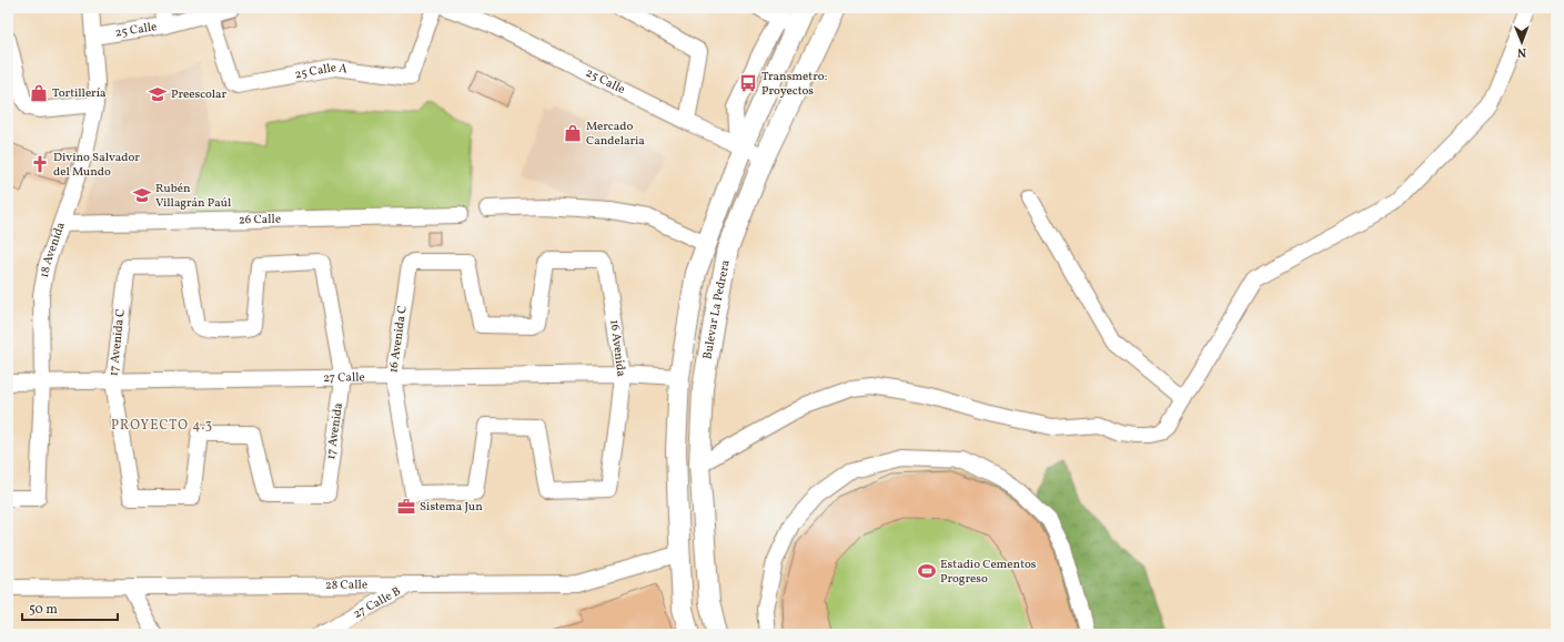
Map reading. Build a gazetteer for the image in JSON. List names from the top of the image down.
{
  "streets": {
    "main road": ["Bulevar La Pedrera"],
    "street": [
      "25 Calle",
      "25 Calle A",
      "26 Calle",
      "18 Avenida",
      "16 Avenida C",
      "17 Avenida C",
      "16 Avenida",
      "27 Calle",
      "17 Avenida",
      "28 Calle",
      "27 Calle B"
    ]
  },
  "crossings": [
    ["25 Calle", "25 Calle A"],
    ["25 Calle", "18 Avenida"],
    ["25 Calle", "Bulevar La Pedrera"],
    ["26 Calle", "18 Avenida"],
    ["18 Avenida", "27 Calle"],
    ["Bulevar La Pedrera", "27 Calle"],
    ["Bulevar La Pedrera", "28 Calle"],
    ["16 Avenida C", "16 Avenida"],
    ["16 Avenida C", "27 Calle"],
    ["17 Avenida C", "27 Calle"],
    ["17 Avenida C", "17 Avenida"],
    ["16 Avenida", "27 Calle"],
    ["27 Calle", "17 Avenida"],
    ["28 Calle", "27 Calle B"]
  ],
  "districts": ["PROYECTO 4.3"],
  "places": {
    "bus stop": ["Transmetro: Proyectos"],
    "shop": ["Tortillería", "Mercado Candelaria"],
    "school or university": ["Preescolar", "Rubén Villagrán Paúl"],
    "church": ["Divino Salvador del Mundo"],
    "office": ["Sistema Jun"],
    "sports": ["Estadio Cementos Progreso"]
  },
  "scale_bar": "50 m",
  "north": "bottom"
}
